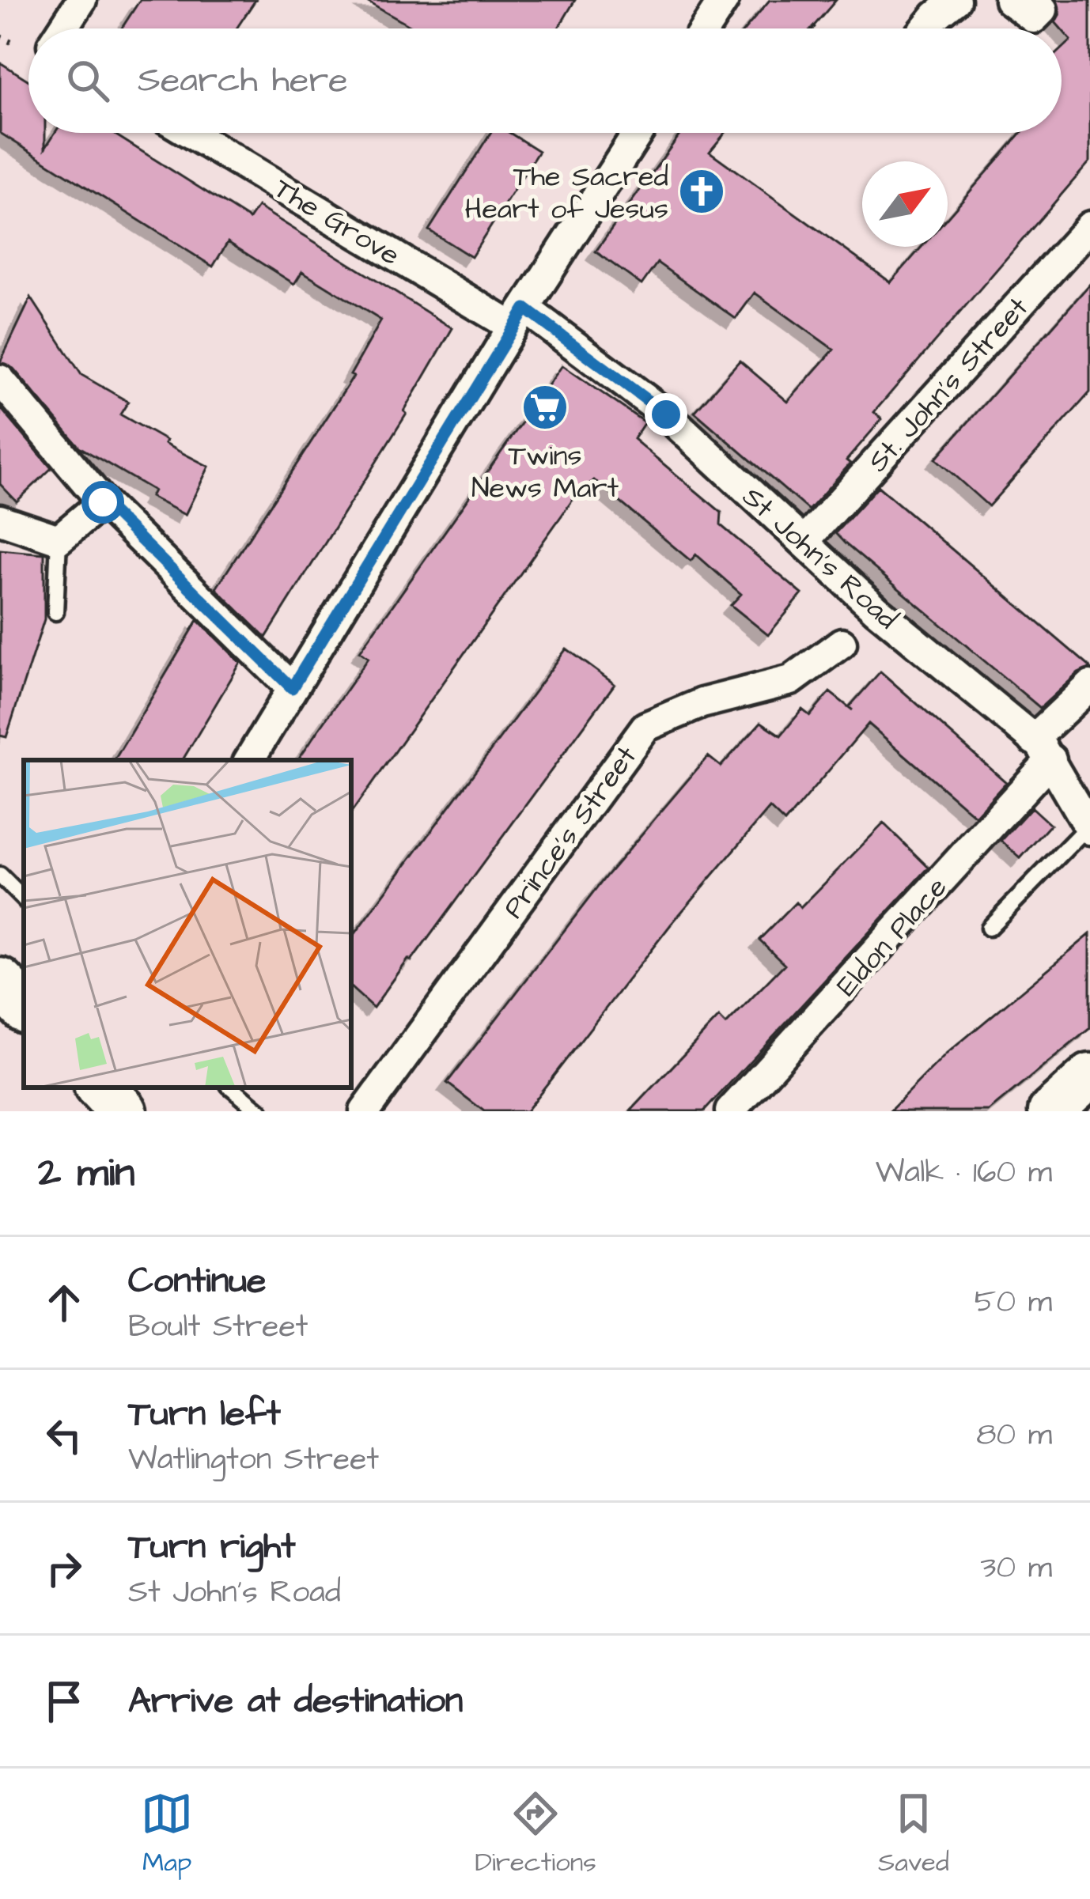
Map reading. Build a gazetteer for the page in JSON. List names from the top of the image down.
{
  "streets": {
    "street": [
      "The Grove",
      "St. John's Street",
      "St John's Road",
      "Prince's Street",
      "Eldon Place"
    ]
  },
  "crossings": [
    ["The Grove", "St John's Road"],
    ["St. John's Street", "St John's Road"],
    ["St John's Road", "Eldon Place"]
  ],
  "places": {
    "church": ["The Sacred Heart of Jesus"],
    "supermarket": ["Twins News Mart"]
  },
  "north": "top right",
  "page": {
    "search": "Search here",
    "heading": ["2 min", "Walk · 160 m"],
    "list": [
      ["Continue", "Boult Street", "50 m"],
      ["Turn left", "Watlington Street", "80 m"],
      ["Turn right", "St John's Road", "30 m"],
      "Arrive at destination"
    ],
    "nav": ["Map", "Directions", "Saved"]
  }
}
